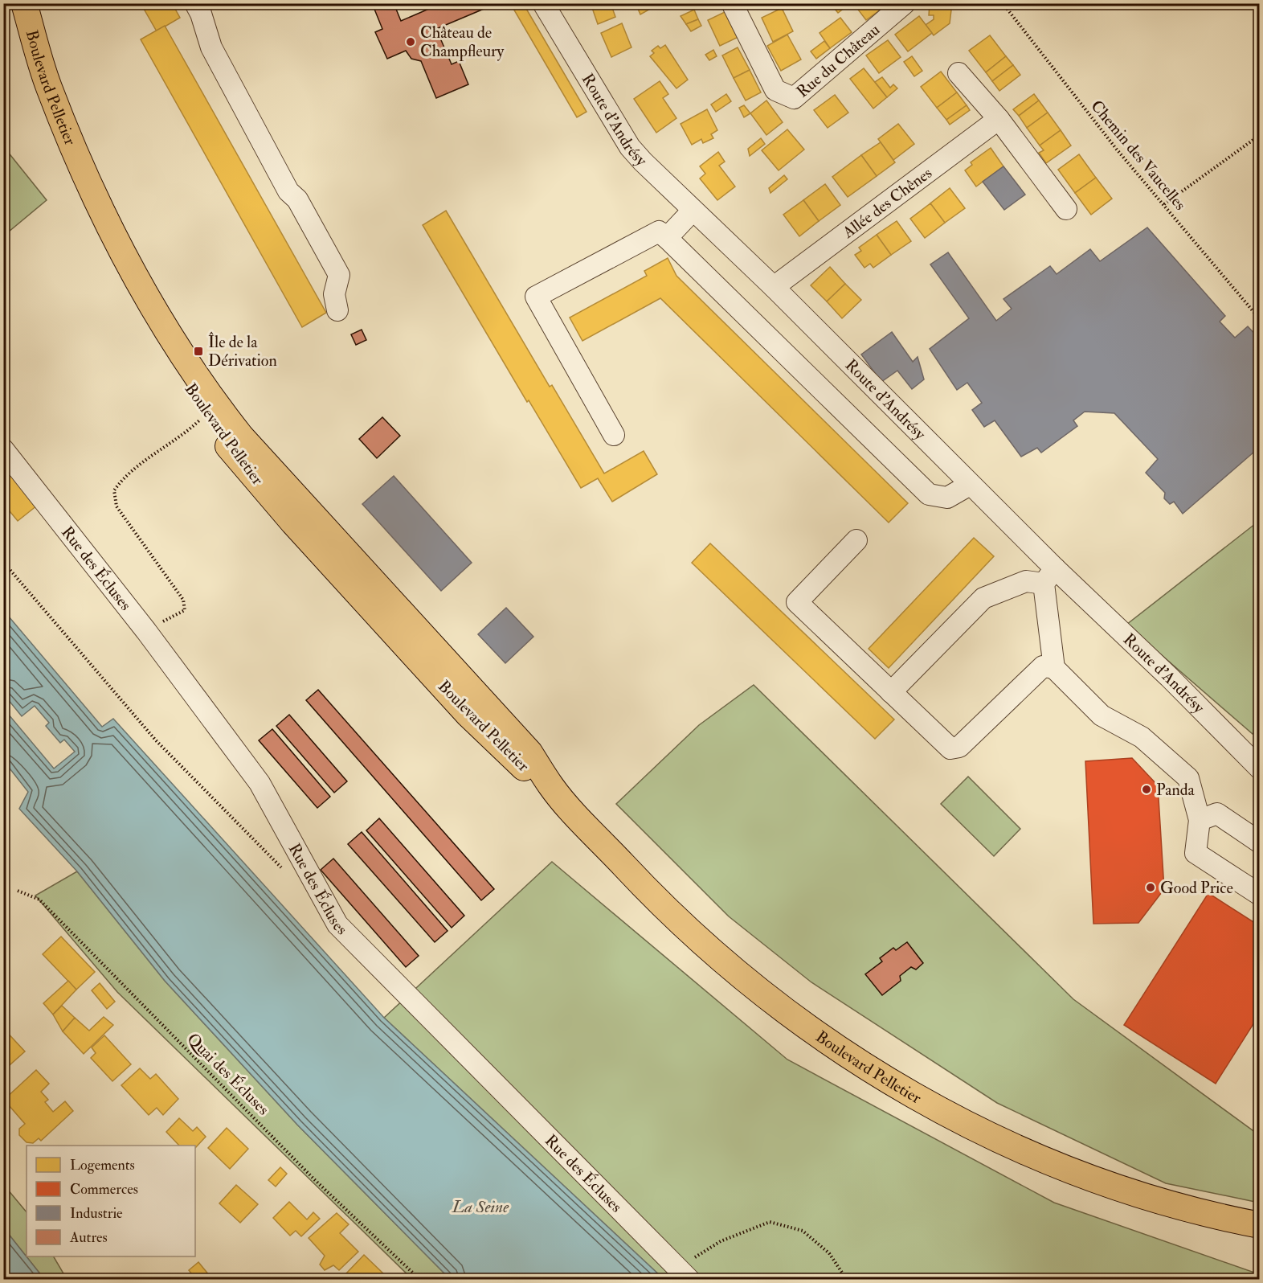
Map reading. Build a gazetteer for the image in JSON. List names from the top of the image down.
{
  "streets": {
    "main road": ["Boulevard Pelletier"],
    "street": [
      "Rue du Château",
      "Route d'Andrésy",
      "Allée des Chênes",
      "Rue des Écluses"
    ],
    "path": ["Chemin des Vaucelles", "Quai des Écluses"]
  },
  "crossings": [
    ["Route d'Andrésy", "Allée des Chênes"]
  ],
  "water": ["La Seine"],
  "places": {
    "other": ["Château de Champfleury", "Panda", "Good Price"],
    "transit": ["Île de la Dérivation"]
  },
  "legend": [
    "Logements",
    "Commerces",
    "Industrie",
    "Autres"
  ]
}
